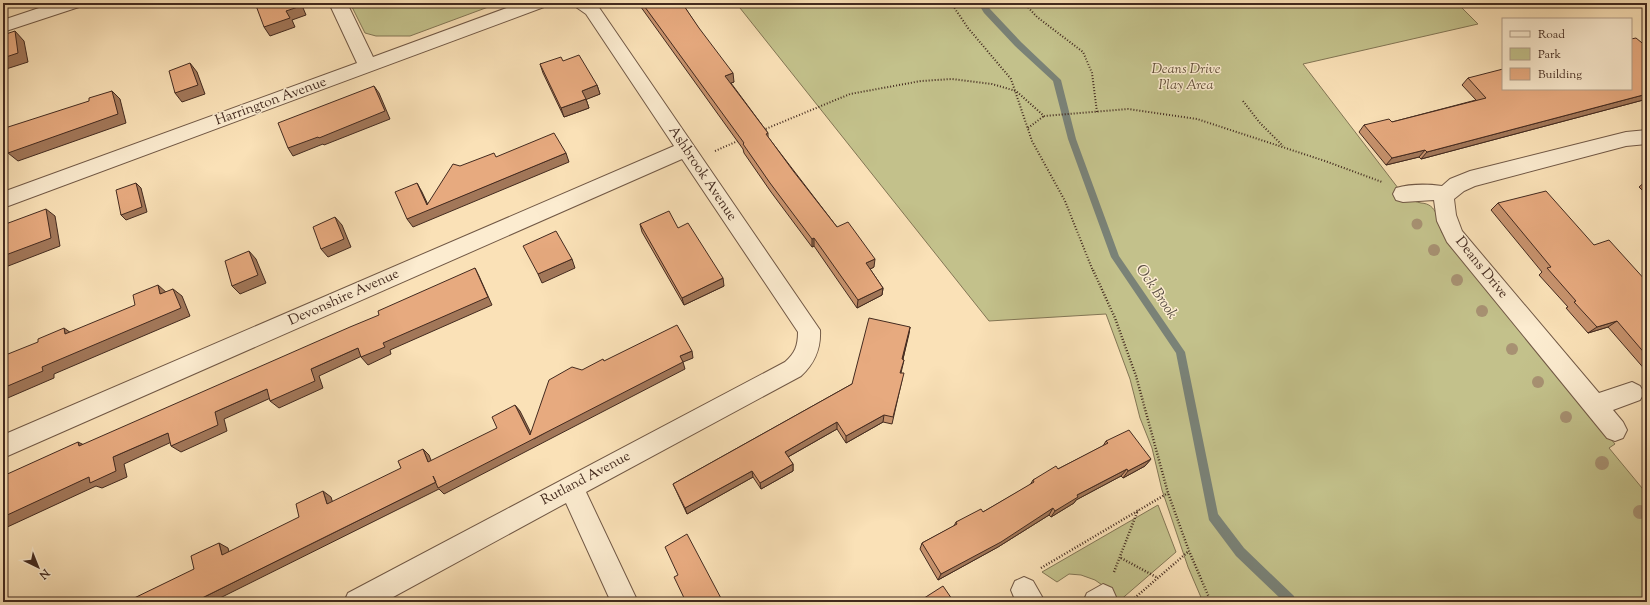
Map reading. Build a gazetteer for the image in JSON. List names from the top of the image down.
{
  "streets": {
    "street": [
      "Harrington Avenue",
      "Ashbrook Avenue",
      "Deans Drive",
      "Devonshire Avenue",
      "Rutland Avenue"
    ]
  },
  "crossings": [
    ["Ashbrook Avenue", "Devonshire Avenue"],
    ["Ashbrook Avenue", "Rutland Avenue"]
  ],
  "water": ["Ock Brook"],
  "parks": ["Deans Drive Play Area"],
  "legend": ["Road", "Park", "Building"],
  "north": "bottom right"
}
